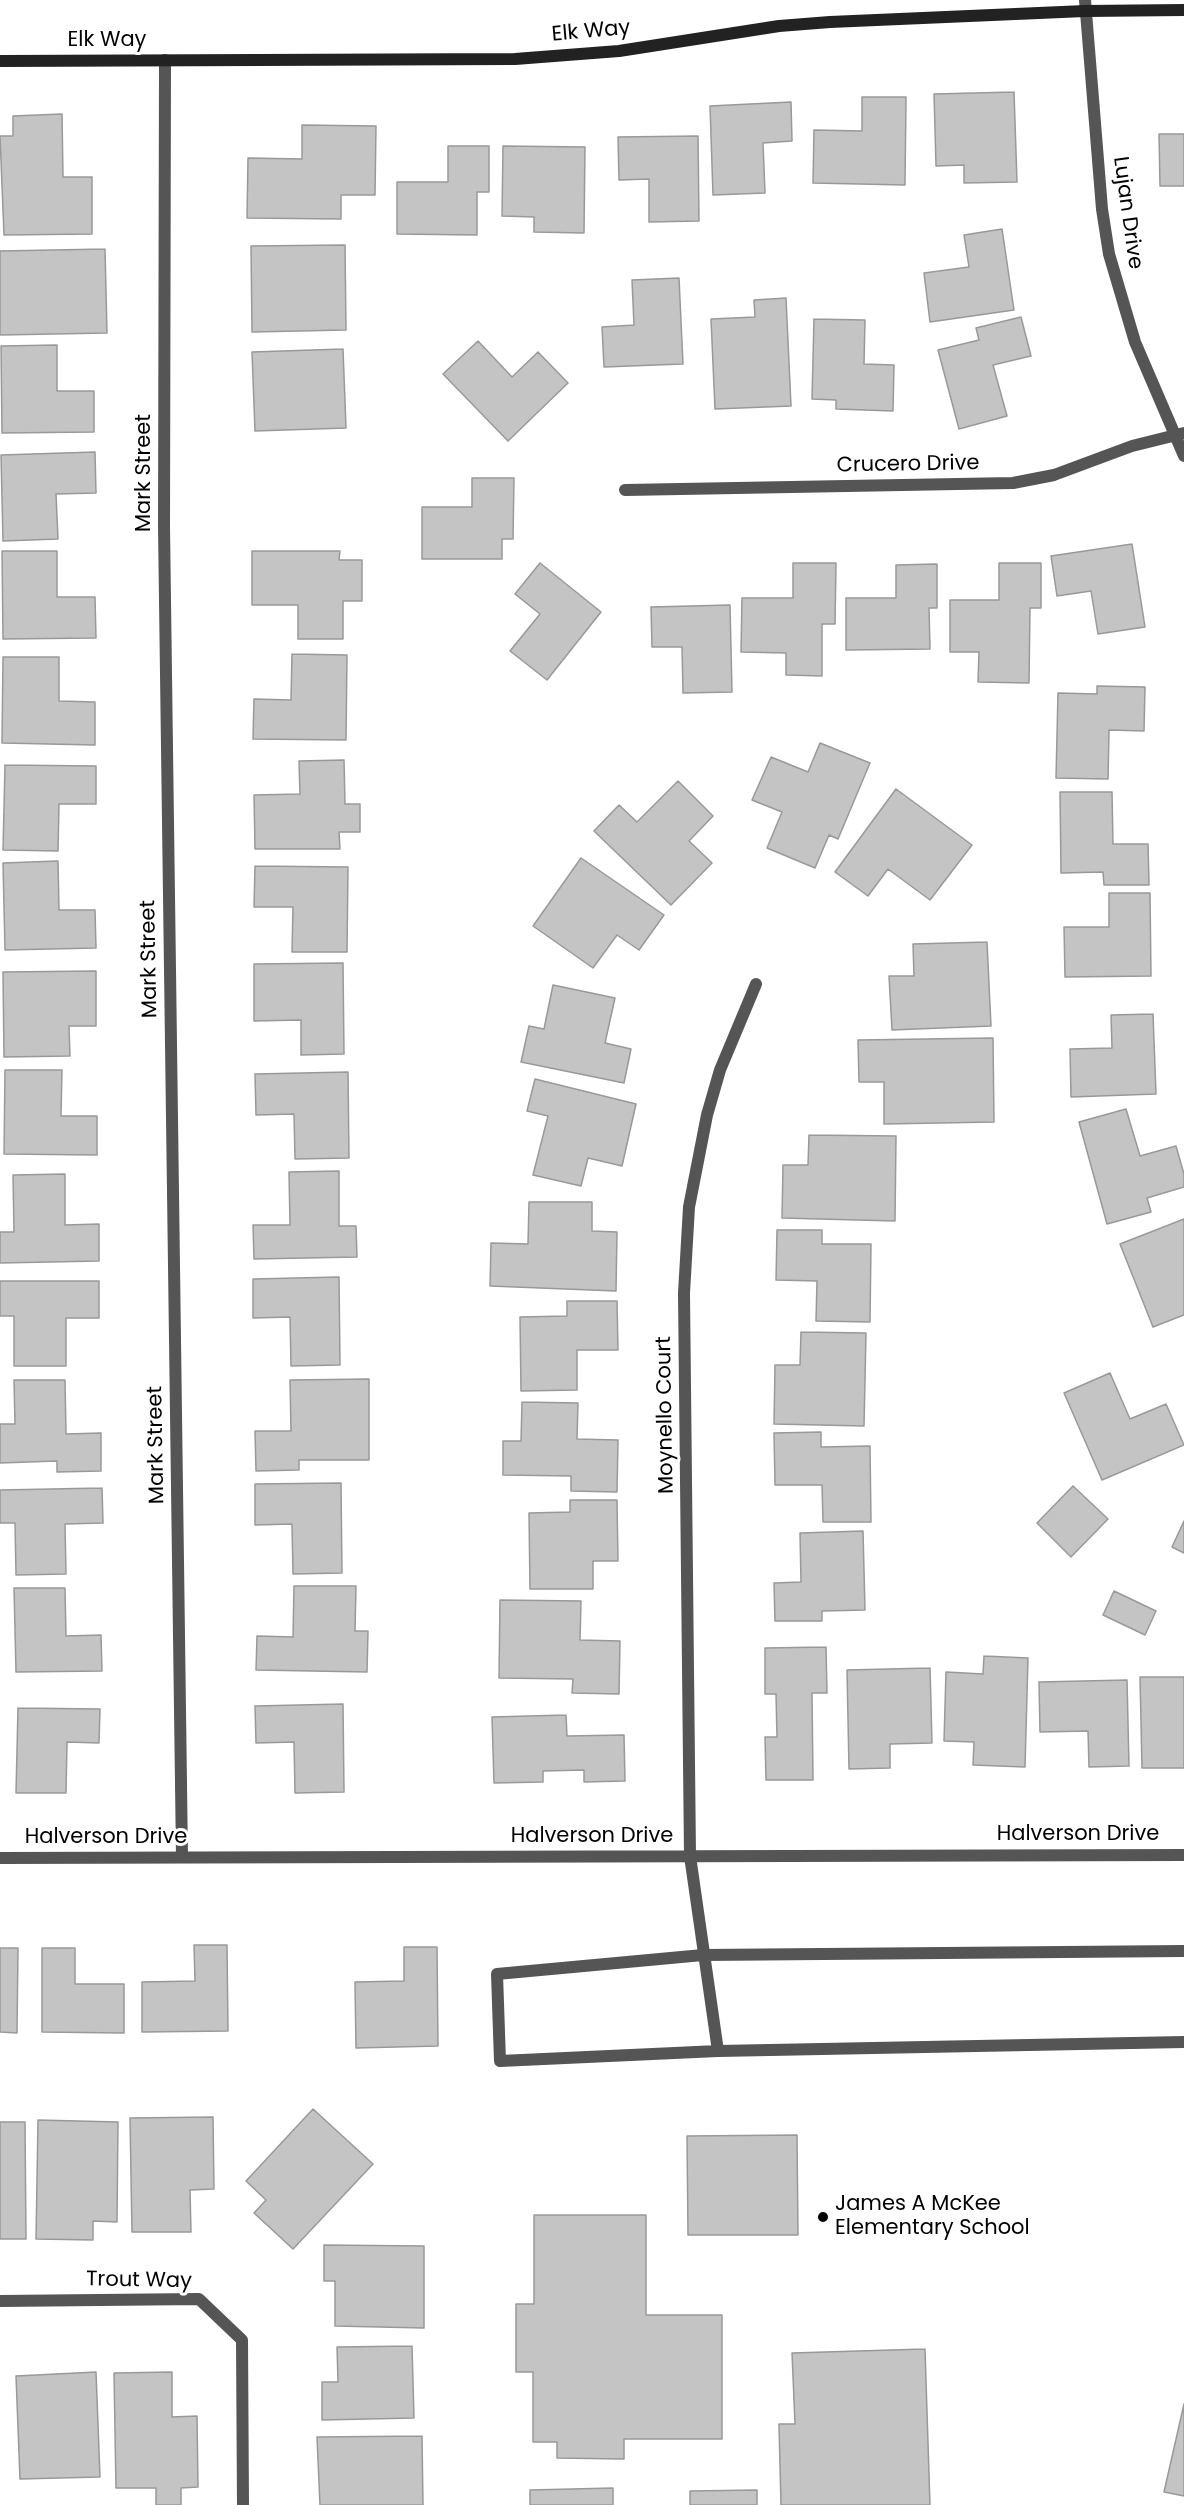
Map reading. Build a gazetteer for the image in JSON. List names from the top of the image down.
{
  "streets": {
    "street": [
      "Elk Way",
      "Lujan Drive",
      "Crucero Drive",
      "Mark Street",
      "Moynello Court",
      "Halverson Drive",
      "Trout Way"
    ]
  },
  "crossings": [
    ["Elk Way", "Lujan Drive"],
    ["Elk Way", "Mark Street"],
    ["Lujan Drive", "Crucero Drive"],
    ["Mark Street", "Halverson Drive"],
    ["Moynello Court", "Halverson Drive"]
  ],
  "places": ["James A McKee Elementary School"]
}
